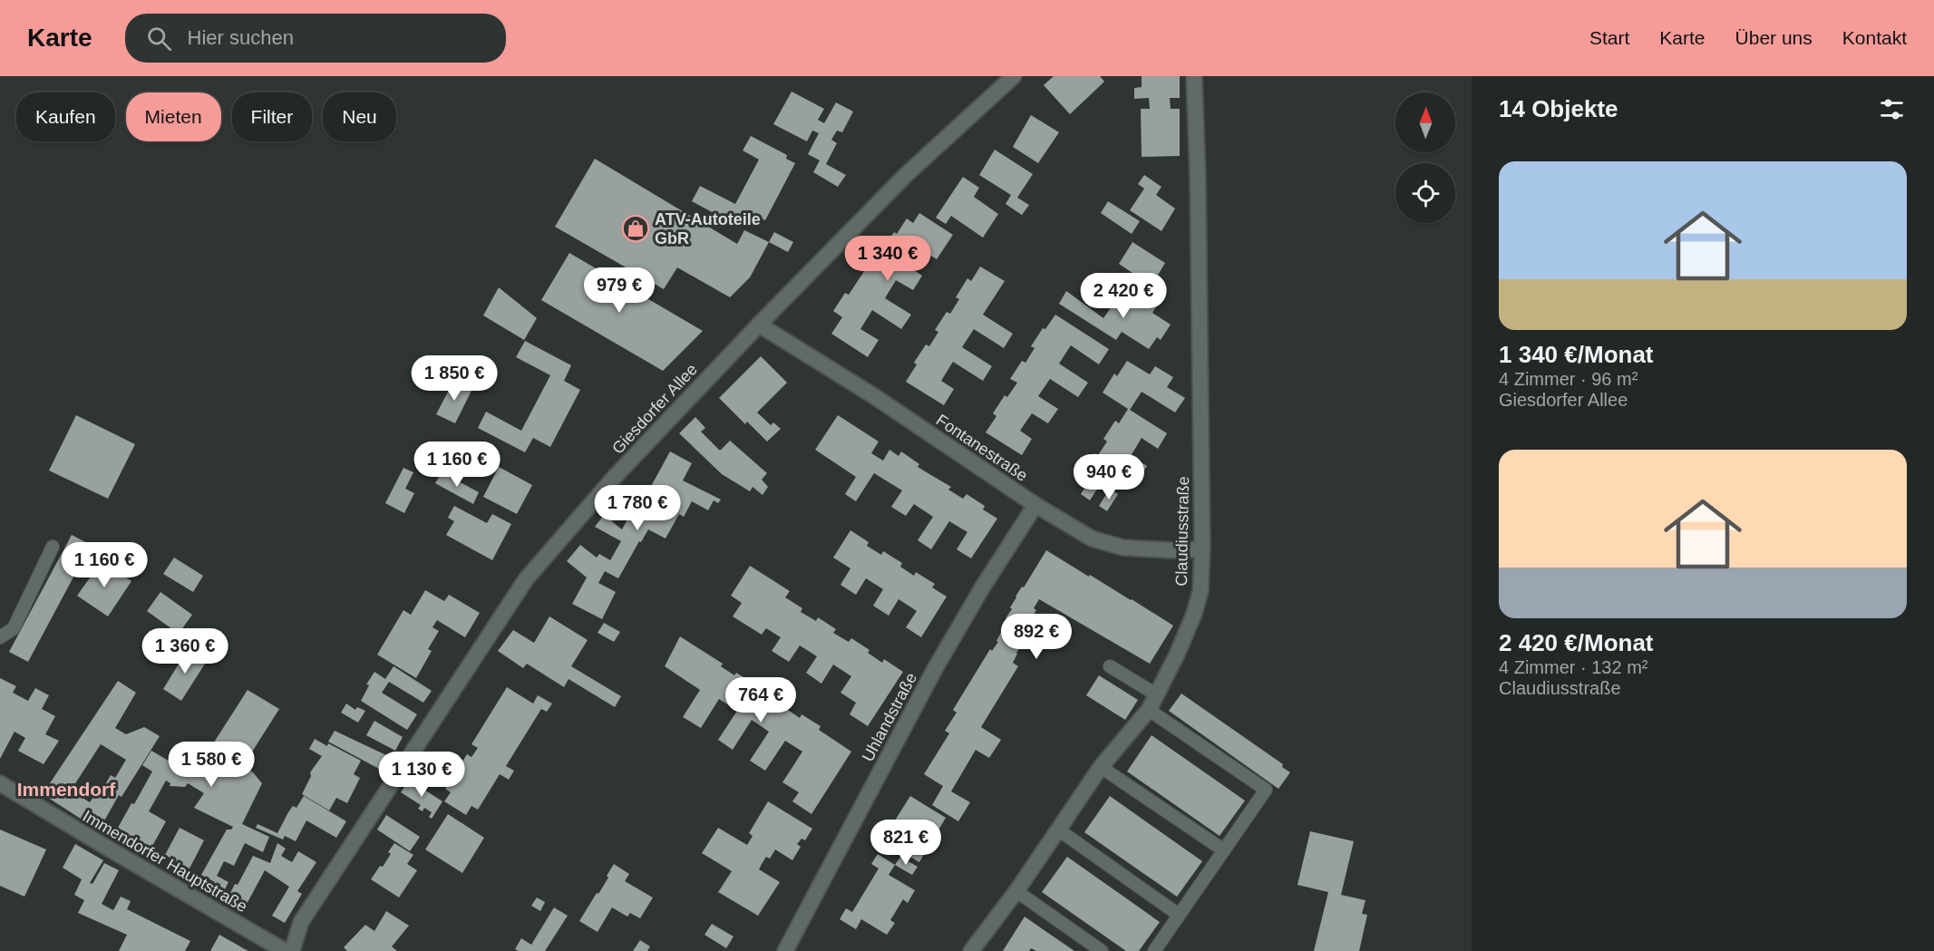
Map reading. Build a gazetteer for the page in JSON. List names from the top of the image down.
{
  "streets": {
    "street": [
      "Giesdorfer Allee",
      "Fontanestraße",
      "Claudiusstraße",
      "Uhlandstraße",
      "Immendorfer Hauptstraße"
    ]
  },
  "crossings": [
    ["Giesdorfer Allee", "Fontanestraße"],
    ["Fontanestraße", "Claudiusstraße"],
    ["Fontanestraße", "Uhlandstraße"]
  ],
  "districts": ["Immendorf"],
  "places": {
    "shop": ["ATV-Autoteile GbR"]
  },
  "north": "top",
  "page": {
    "header": "Karte",
    "search": "Hier suchen",
    "nav": [
      "Start",
      "Karte",
      "Über uns",
      "Kontakt"
    ],
    "heading": "14 Objekte",
    "chip": [
      "Kaufen",
      "Mieten",
      "Filter",
      "Neu"
    ],
    "list": [
      {
        "name": "1 340 €/Monat",
        "note": "4 Zimmer · 96 m² · Giesdorfer Allee"
      },
      {
        "name": "2 420 €/Monat",
        "note": "4 Zimmer · 132 m² · Claudiusstraße"
      }
    ],
    "price": [
      "1 340 €",
      "979 €",
      "2 420 €",
      "1 850 €",
      "1 160 €",
      "940 €",
      "1 780 €",
      "1 160 €",
      "892 €",
      "1 360 €",
      "764 €",
      "1 580 €",
      "1 130 €",
      "821 €"
    ]
  }
}
